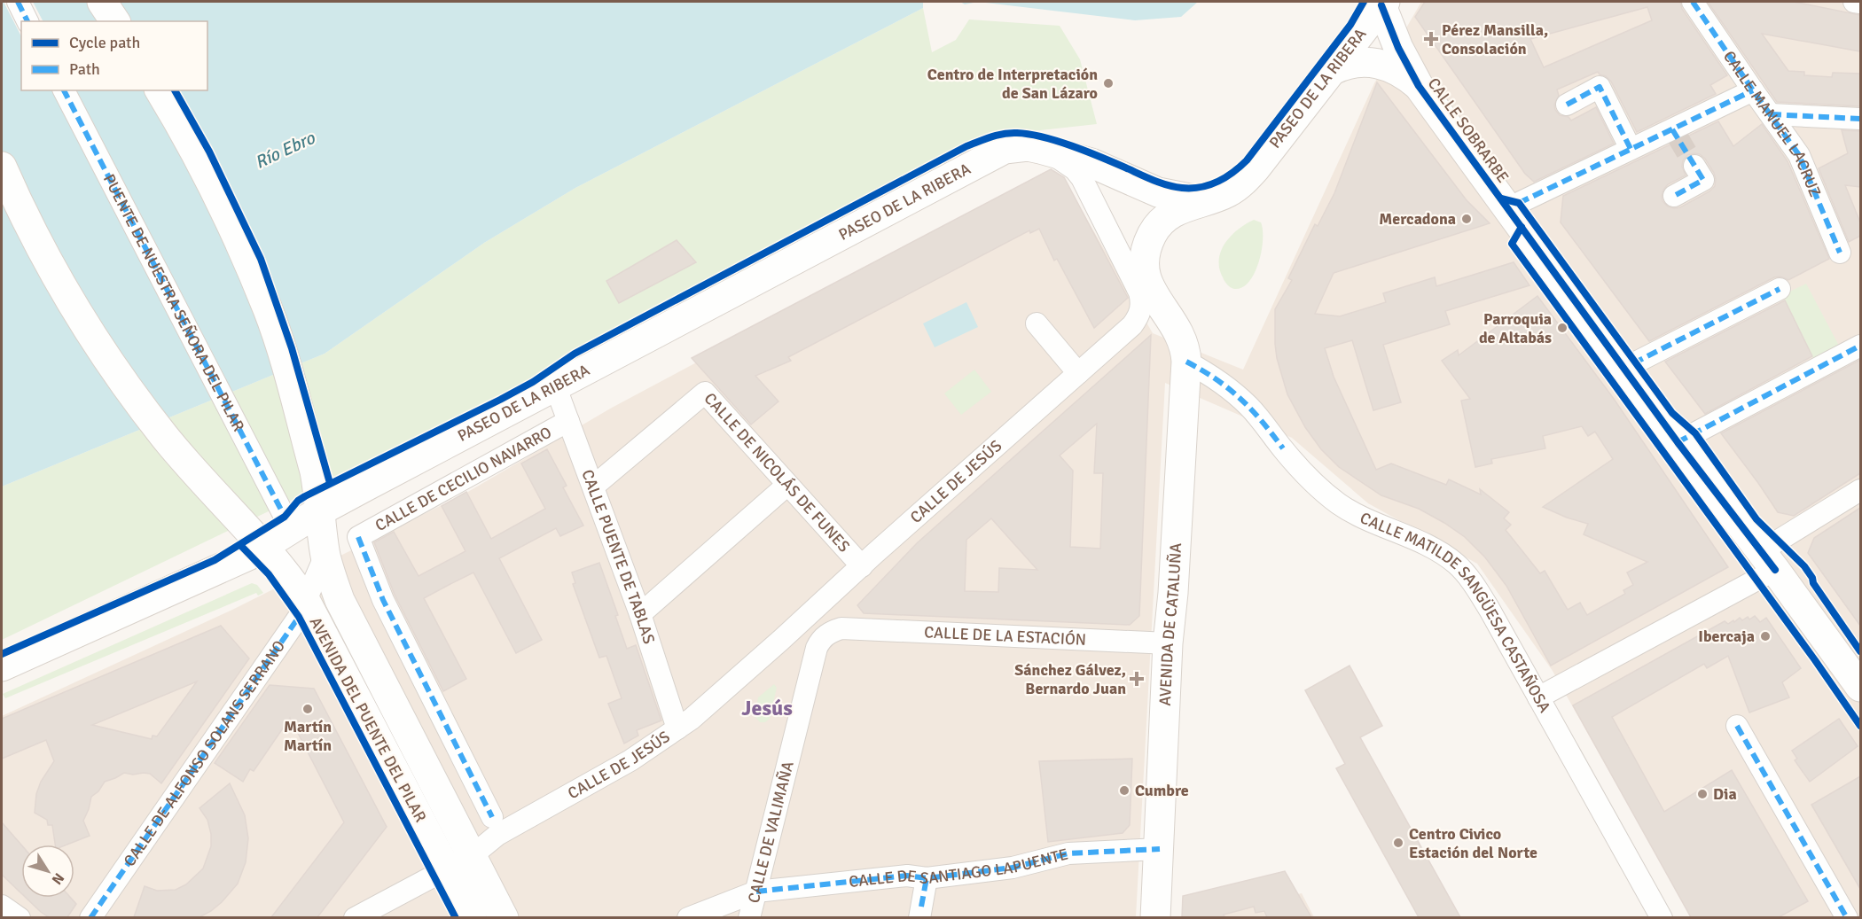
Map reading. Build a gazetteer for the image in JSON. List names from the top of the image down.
{
  "streets": {
    "main road": [
      "PASEO DE LA RIBERA",
      "CALLE SOBRARBE",
      "AVENIDA DE CATALUÑA",
      "AVENIDA DEL PUENTE DEL PILAR"
    ],
    "street": [
      "CALLE MANUEL LACRUZ",
      "PUENTE DE NUESTRA SEÑORA DEL PILAR",
      "CALLE DE NICOLÁS DE FUNES",
      "CALLE DE CECILIO NAVARRO",
      "CALLE DE JESÚS",
      "CALLE PUENTE DE TABLAS",
      "CALLE MATILDE SANGÜESA CASTAÑOSA",
      "CALLE DE LA ESTACIÓN",
      "CALLE DE ALFONSO SOLANS SERRANO",
      "CALLE DE VALIMAÑA",
      "CALLE DE SANTIAGO LAPUENTE"
    ]
  },
  "crossings": [
    ["PASEO DE LA RIBERA", "CALLE SOBRARBE"],
    ["PASEO DE LA RIBERA", "CALLE DE JESÚS"],
    ["PASEO DE LA RIBERA", "CALLE PUENTE DE TABLAS"],
    ["PASEO DE LA RIBERA", "AVENIDA DE CATALUÑA"],
    ["PASEO DE LA RIBERA", "AVENIDA DEL PUENTE DEL PILAR"],
    ["CALLE DE NICOLÁS DE FUNES", "CALLE DE JESÚS"],
    ["CALLE DE NICOLÁS DE FUNES", "CALLE PUENTE DE TABLAS"],
    ["CALLE DE CECILIO NAVARRO", "CALLE PUENTE DE TABLAS"],
    ["CALLE DE JESÚS", "CALLE PUENTE DE TABLAS"],
    ["CALLE DE JESÚS", "AVENIDA DEL PUENTE DEL PILAR"],
    ["CALLE MATILDE SANGÜESA CASTAÑOSA", "AVENIDA DE CATALUÑA"],
    ["AVENIDA DE CATALUÑA", "CALLE DE LA ESTACIÓN"],
    ["AVENIDA DE CATALUÑA", "CALLE DE SANTIAGO LAPUENTE"],
    ["AVENIDA DEL PUENTE DEL PILAR", "CALLE DE ALFONSO SOLANS SERRANO"],
    ["CALLE DE VALIMAÑA", "CALLE DE SANTIAGO LAPUENTE"]
  ],
  "districts": ["Jesús"],
  "water": ["Río Ebro"],
  "places": {
    "health": ["Pérez Mansilla, Consolación", "Sánchez Gálvez, Bernardo Juan"],
    "other": [
      "Centro de Interpretación de San Lázaro",
      "Mercadona",
      "Parroquia de Altabás",
      "Ibercaja",
      "Martín Martín",
      "Cumbre",
      "Dia",
      "Centro Civico Estación del Norte"
    ]
  },
  "legend": ["Cycle path", "Path"],
  "north": "bottom right"
}
